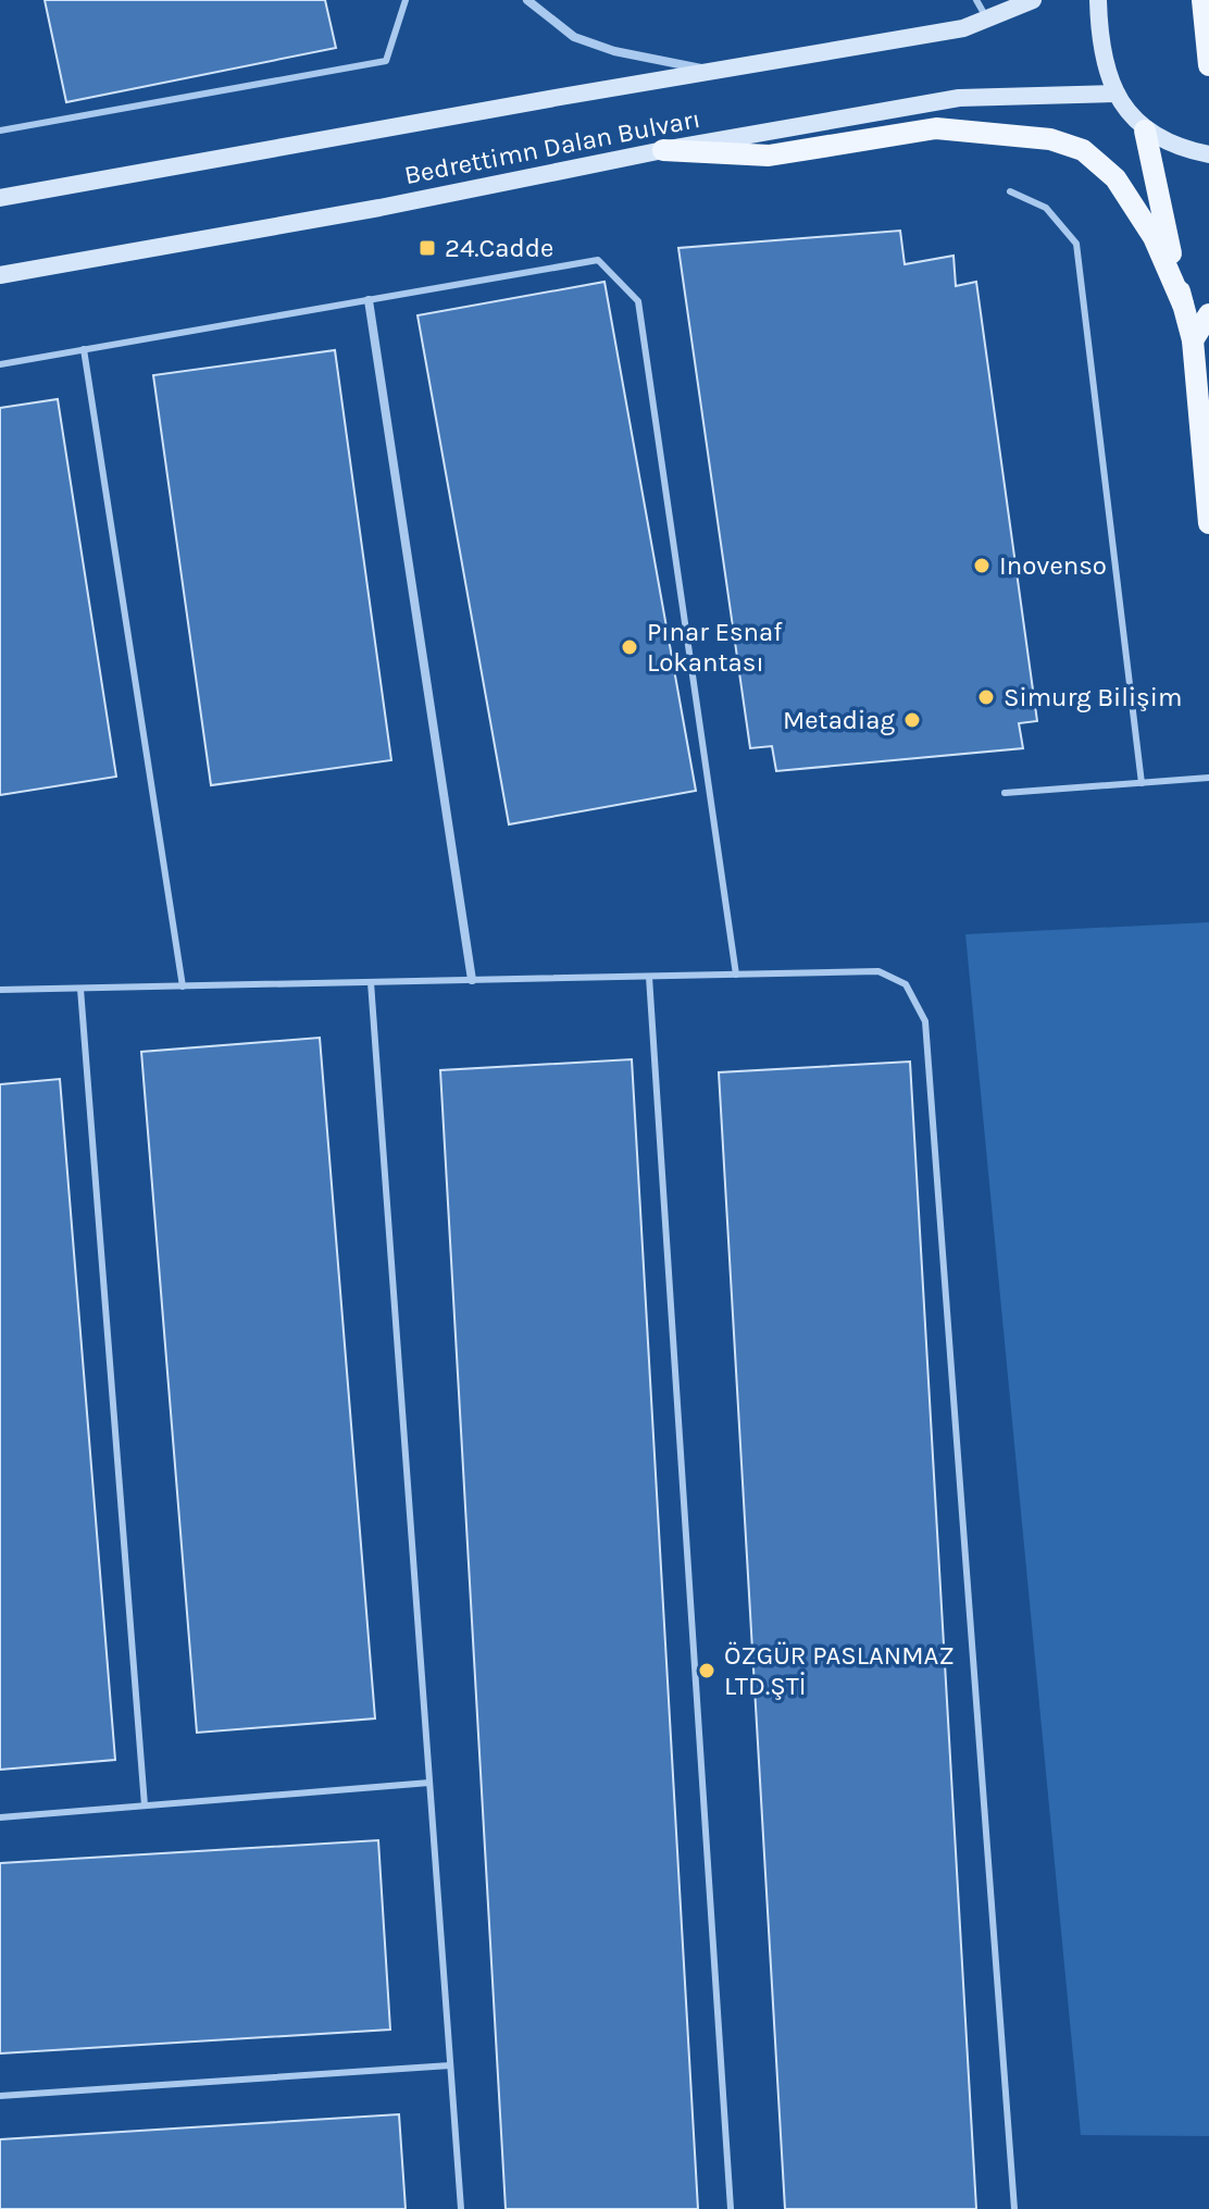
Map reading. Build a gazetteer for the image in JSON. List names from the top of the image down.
{
  "streets": {
    "main road": ["Bedrettimn Dalan Bulvarı"]
  },
  "places": {
    "transit": ["24.Cadde"],
    "other": [
      "Inovenso",
      "Pınar Esnaf Lokantası",
      "Simurg Bilişim",
      "Metadiag",
      "ÖZGÜR PASLANMAZ LTD.ŞTİ"
    ]
  }
}
